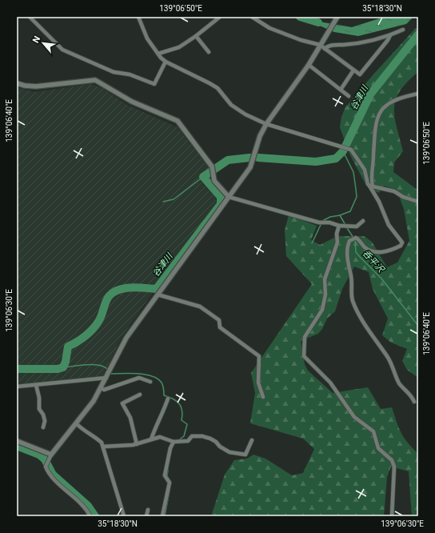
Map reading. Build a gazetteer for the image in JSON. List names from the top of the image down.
{
  "water": ["谷津川", "呑平沢"],
  "north": "top left",
  "coordinates": [
    "139°06'50\"E",
    "35°18'30\"N",
    "139°06'40\"E",
    "139°06'30\"E"
  ]
}
